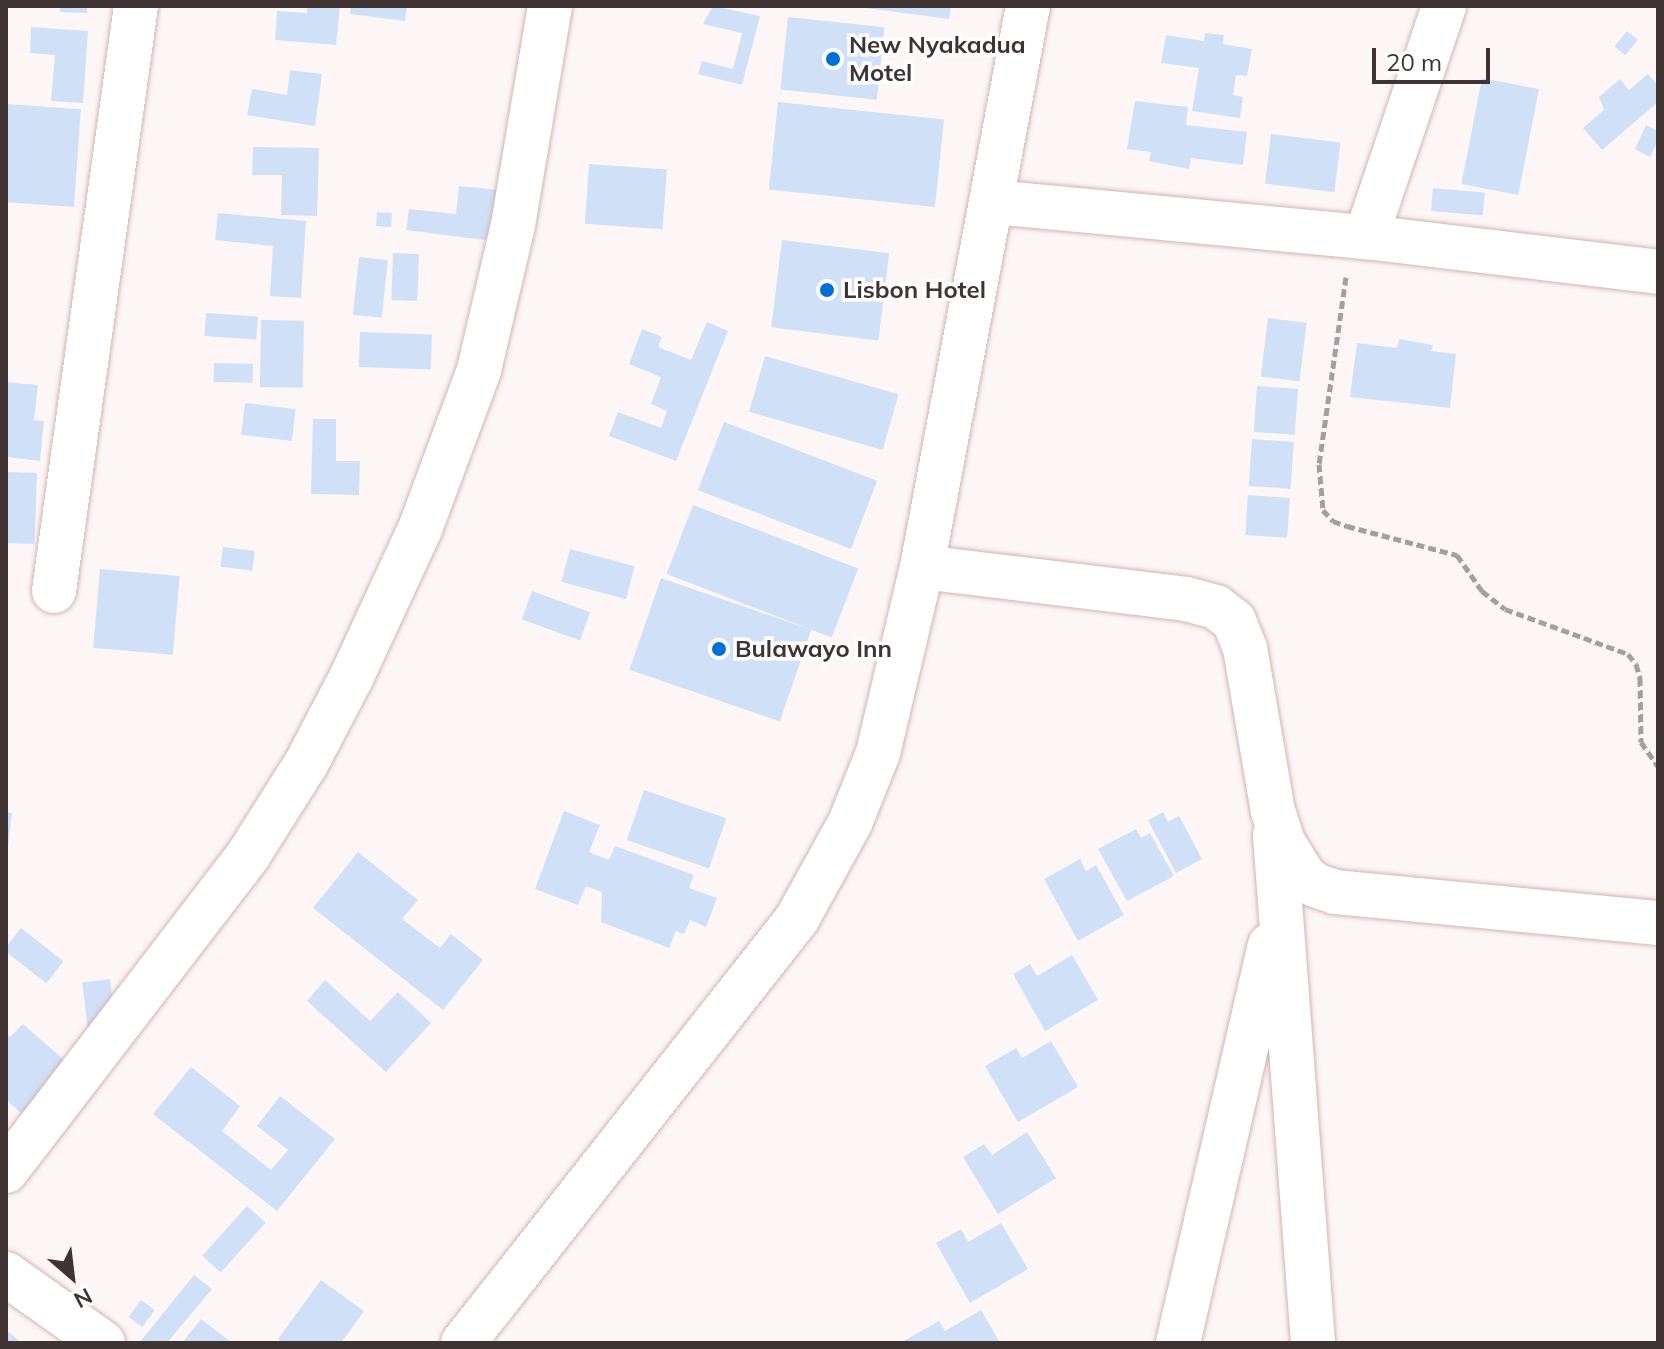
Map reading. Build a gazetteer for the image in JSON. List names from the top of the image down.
{
  "places": ["New Nyakadua Motel", "Lisbon Hotel", "Bulawayo Inn"],
  "scale_bar": "20 m",
  "north": "bottom right"
}
